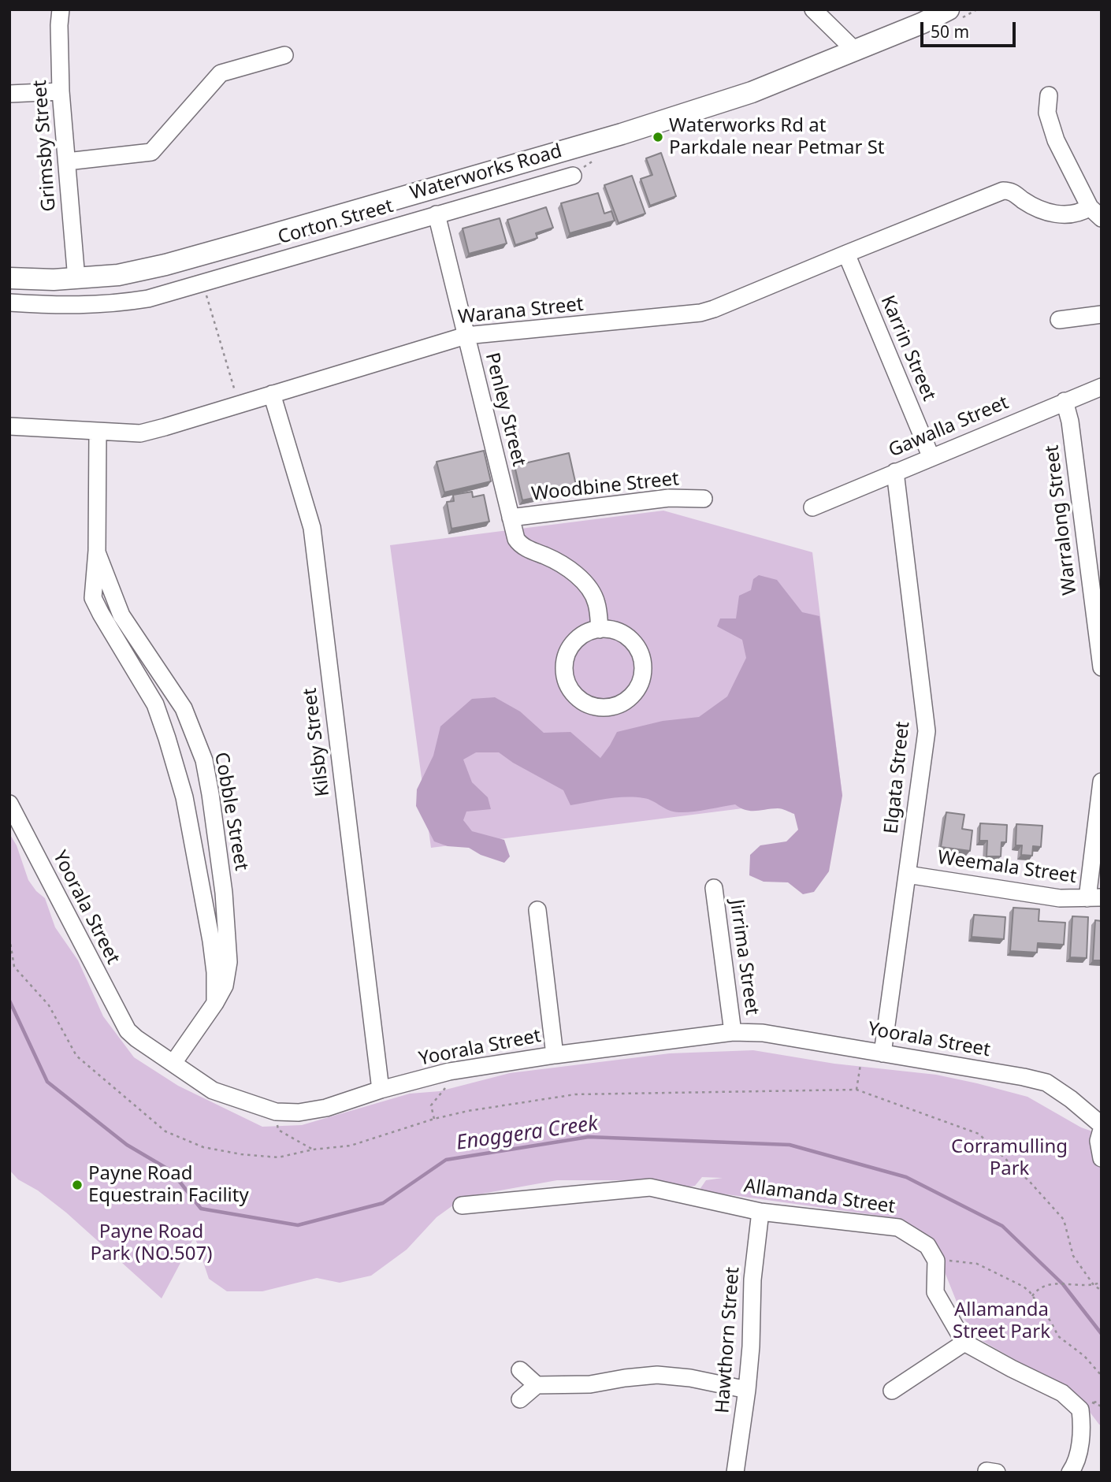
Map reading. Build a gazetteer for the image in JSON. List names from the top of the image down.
{
  "streets": {
    "main road": ["Waterworks Road"],
    "street": [
      "Grimsby Street",
      "Corton Street",
      "Warana Street",
      "Karrin Street",
      "Penley Street",
      "Gawalla Street",
      "Woodbine Street",
      "Warralong Street",
      "Kilsby Street",
      "Elgata Street",
      "Cobble Street",
      "Weemala Street",
      "Yoorala Street",
      "Jirrima Street",
      "Allamanda Street",
      "Hawthorn Street"
    ]
  },
  "crossings": [
    ["Grimsby Street", "Waterworks Road"],
    ["Waterworks Road", "Corton Street"],
    ["Corton Street", "Penley Street"],
    ["Warana Street", "Karrin Street"],
    ["Warana Street", "Penley Street"],
    ["Warana Street", "Kilsby Street"],
    ["Warana Street", "Cobble Street"],
    ["Karrin Street", "Gawalla Street"],
    ["Penley Street", "Woodbine Street"],
    ["Gawalla Street", "Warralong Street"],
    ["Gawalla Street", "Elgata Street"],
    ["Kilsby Street", "Yoorala Street"],
    ["Elgata Street", "Weemala Street"],
    ["Elgata Street", "Yoorala Street"],
    ["Cobble Street", "Yoorala Street"],
    ["Yoorala Street", "Jirrima Street"],
    ["Allamanda Street", "Hawthorn Street"]
  ],
  "water": ["Enoggera Creek"],
  "parks": ["Corramulling Park", "Payne Road Park (NO.507)", "Allamanda Street Park"],
  "places": ["Waterworks Rd at Parkdale near Petmar St", "Payne Road Equestrain Facility"],
  "scale_bar": "50 m"
}
